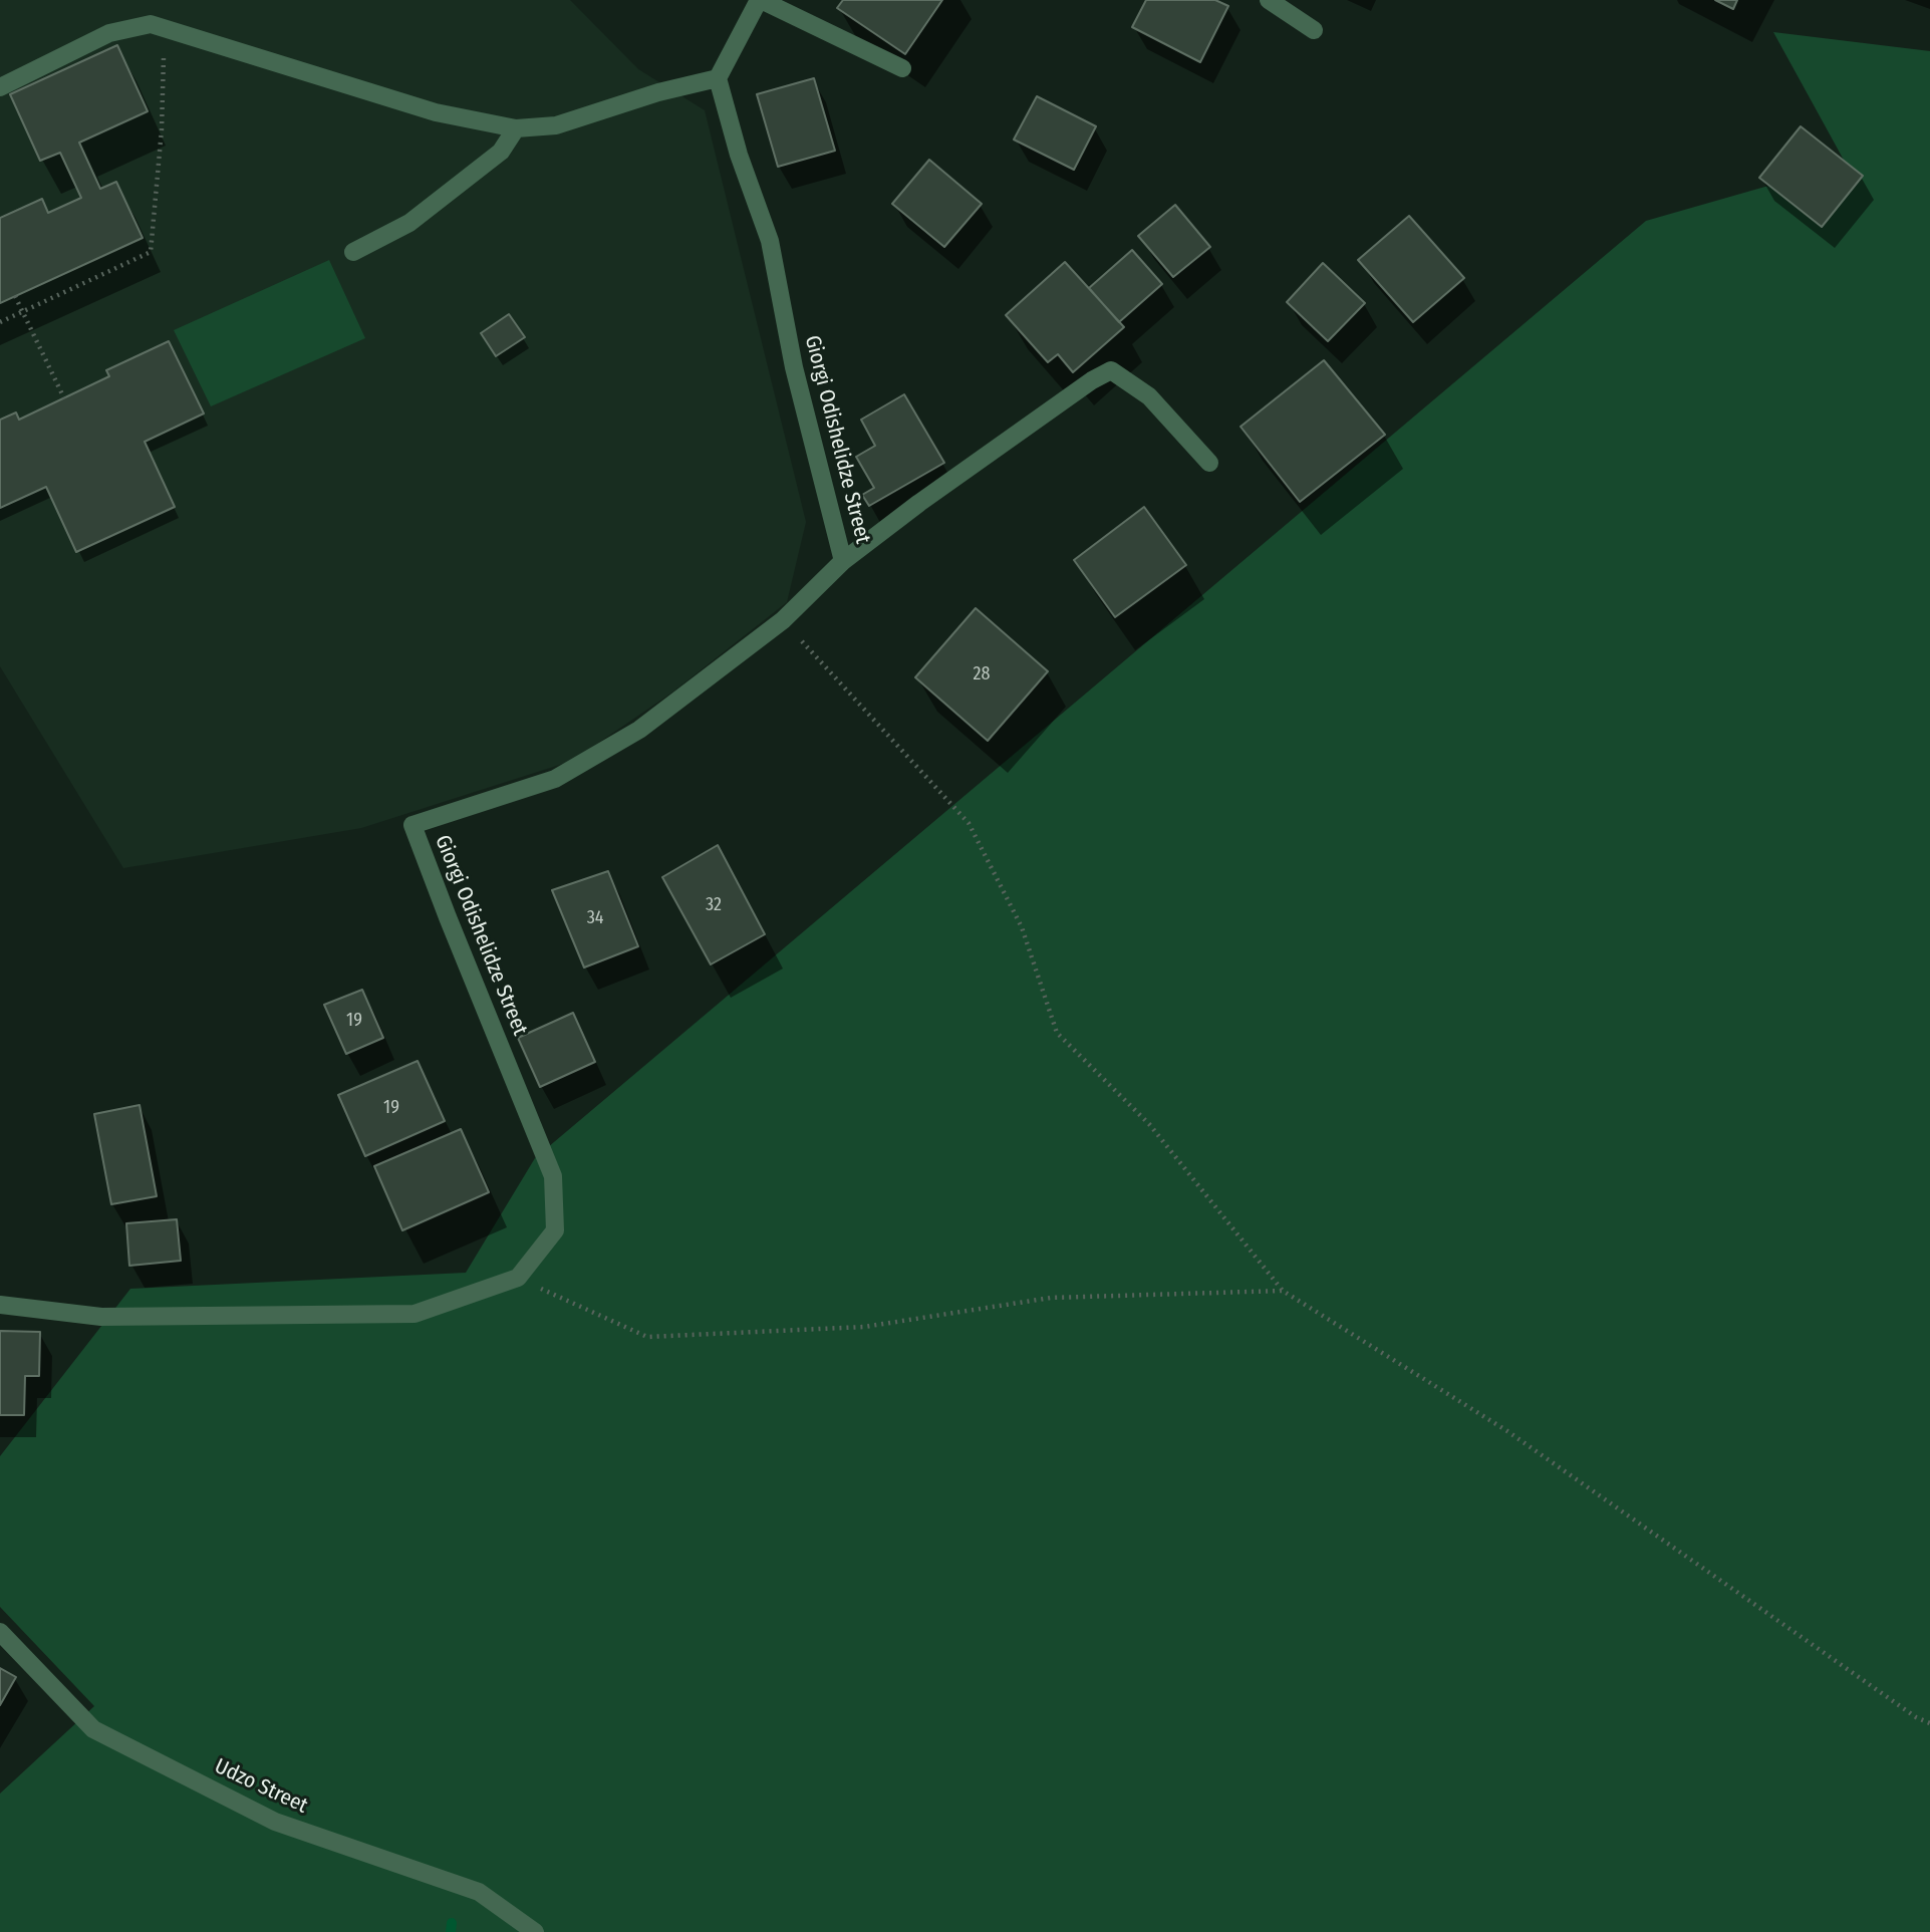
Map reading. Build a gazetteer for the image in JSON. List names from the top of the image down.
{
  "streets": {
    "street": ["Giorgi Odishelidze Street", "Udzo Street"]
  },
  "house_numbers": [
    "28",
    "32",
    "34",
    "19",
    "19"
  ]
}
